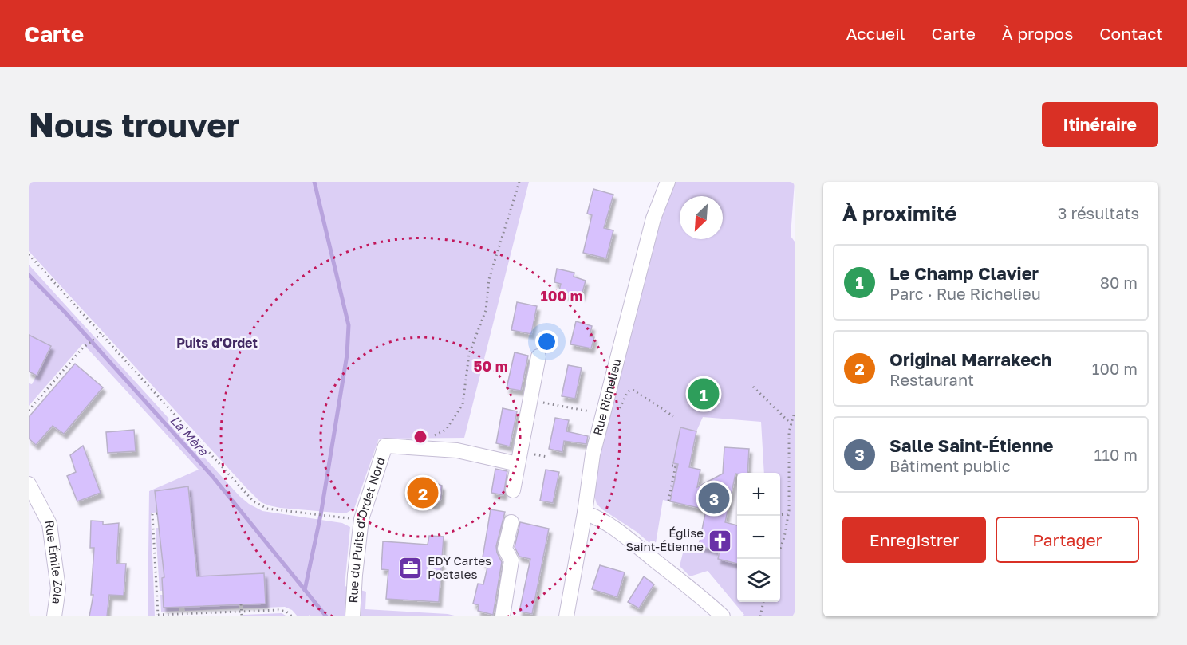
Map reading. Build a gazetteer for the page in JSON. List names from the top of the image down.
{
  "streets": {
    "street": ["Rue Richelieu", "Rue du Puits d'Ordet Nord", "Rue Émile Zola"]
  },
  "districts": ["Puits d'Ordet"],
  "water": ["La Mère"],
  "places": {
    "church": ["Église Saint-Étienne"],
    "office": ["EDY Cartes Postales"]
  },
  "north": "bottom left",
  "page": {
    "header": "Carte",
    "nav": [
      "Accueil",
      "Carte",
      "À propos",
      "Contact"
    ],
    "buttons": [
      "Itinéraire",
      ["Enregistrer", "Partager"]
    ],
    "title": "Nous trouver",
    "heading": ["À proximité", "3 résultats"],
    "list": [
      {
        "mark": "1",
        "name": "Le Champ Clavier",
        "note": "Parc · Rue Richelieu",
        "value": "80 m"
      },
      {
        "mark": "2",
        "name": "Original Marrakech",
        "note": "Restaurant",
        "value": "100 m"
      },
      {
        "mark": "3",
        "name": "Salle Saint-Étienne",
        "note": "Bâtiment public",
        "value": "110 m"
      }
    ],
    "pins": ["1", "2", "3"],
    "map_buttons": ["+", "−"]
  },
  "rings": ["100 m", "50 m"]
}
